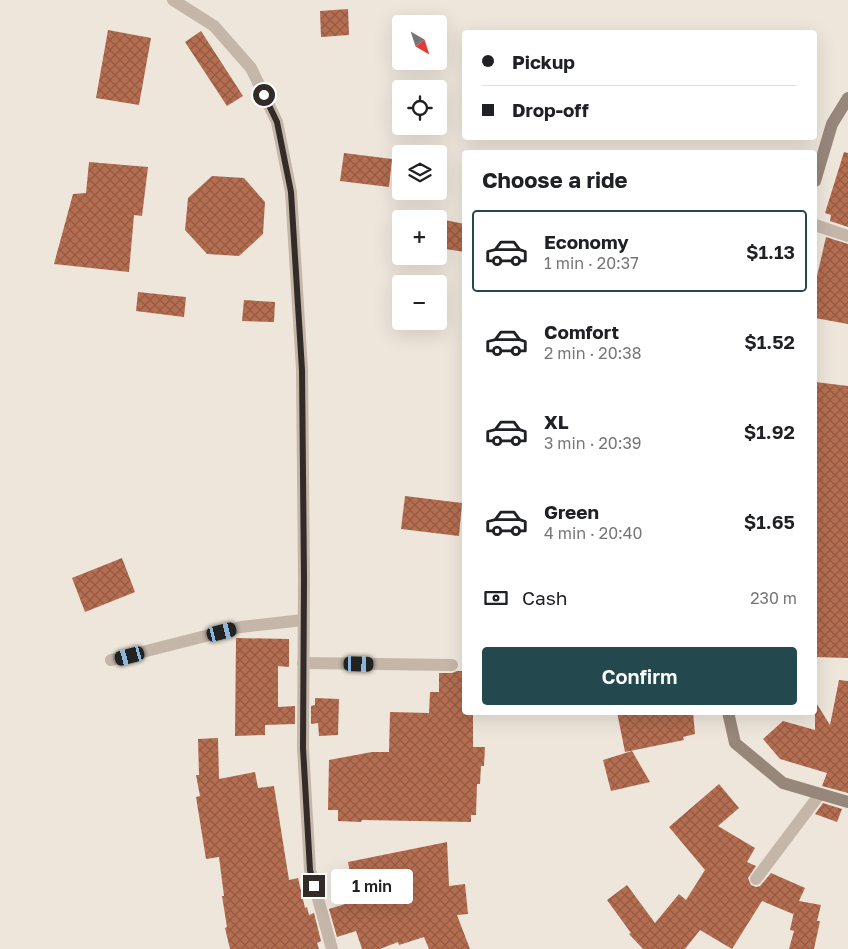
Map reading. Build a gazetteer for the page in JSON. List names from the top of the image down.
{
  "north": "bottom right",
  "page": {
    "map_buttons": ["+", "−"],
    "banner": ["Pickup", "Drop-off"],
    "heading": "Choose a ride",
    "list": [
      {
        "name": "Economy",
        "note": "1 min · 20:37",
        "value": "$1.13"
      },
      {
        "name": "Comfort",
        "note": "2 min · 20:38",
        "value": "$1.52"
      },
      {
        "name": "XL",
        "note": "3 min · 20:39",
        "value": "$1.92"
      },
      {
        "name": "Green",
        "note": "4 min · 20:40",
        "value": "$1.65"
      }
    ],
    "pay": ["Cash", "230 m"],
    "buttons": "Confirm",
    "bubble": "1 min"
  }
}
